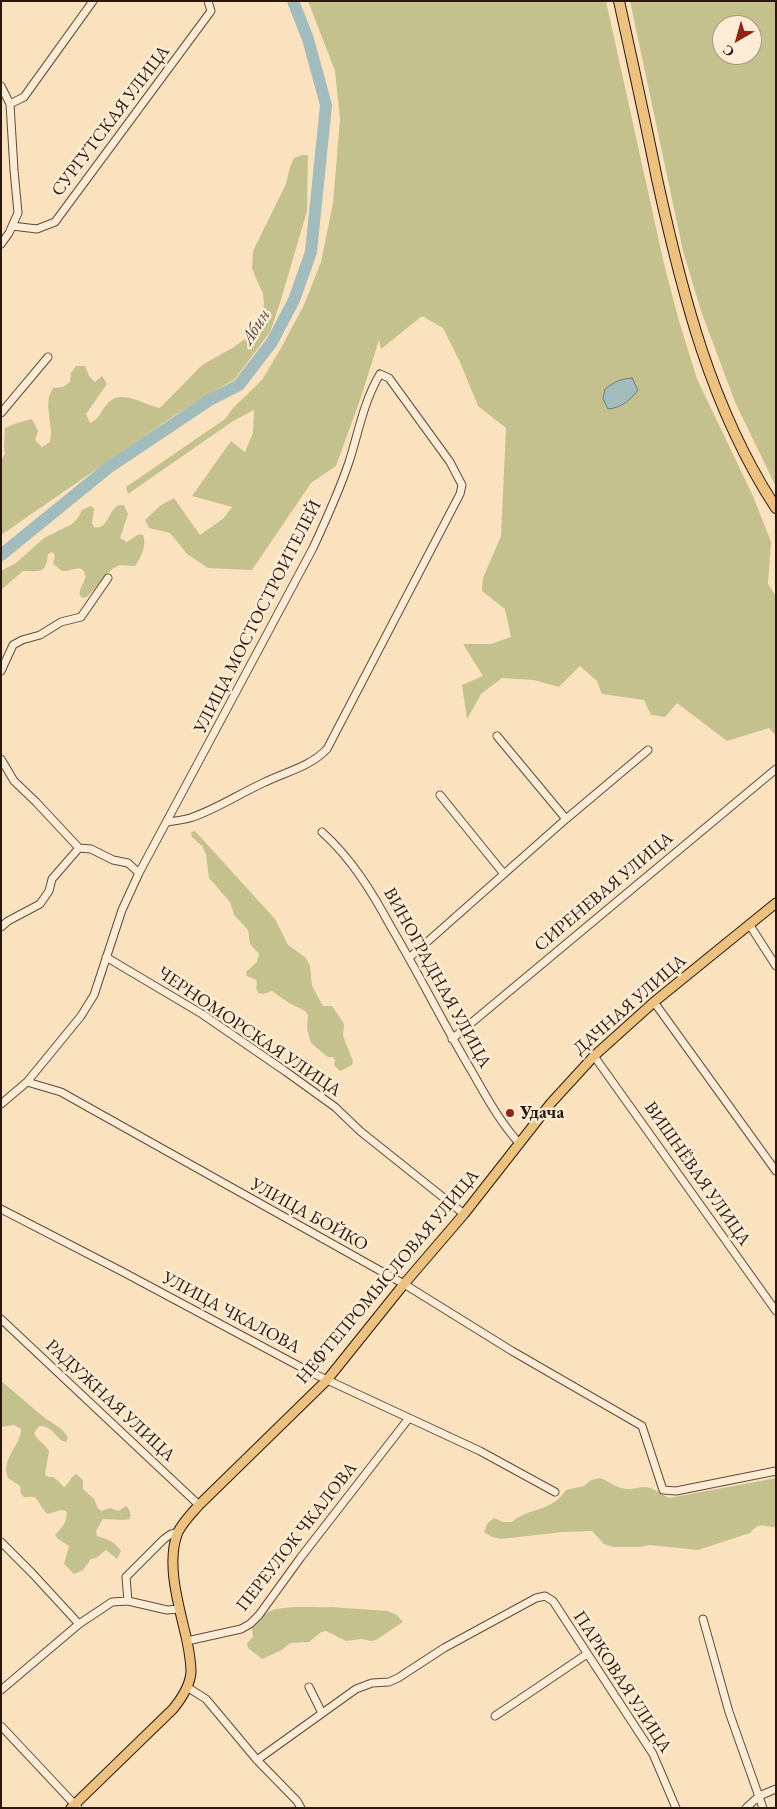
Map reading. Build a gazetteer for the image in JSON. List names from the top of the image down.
{
  "streets": {
    "main road": ["ДАЧНАЯ УЛИЦА", "НЕФТЕПРОМЫСЛОВАЯ УЛИЦА"],
    "street": [
      "СУРГУТСКАЯ УЛИЦА",
      "УЛИЦА МОСТОСТРОИТЕЛЕЙ",
      "СИРЕНЕВАЯ УЛИЦА",
      "ВИНОГРАДНАЯ УЛИЦА",
      "ЧЕРНОМОРСКАЯ УЛИЦА",
      "ВИШНЁВАЯ УЛИЦА",
      "УЛИЦА БОЙКО",
      "УЛИЦА ЧКАЛОВА",
      "РАДУЖНАЯ УЛИЦА",
      "ПЕРЕУЛОК ЧКАЛОВА",
      "ПАРКОВАЯ УЛИЦА"
    ]
  },
  "crossings": [
    ["СИРЕНЕВАЯ УЛИЦА", "ВИНОГРАДНАЯ УЛИЦА"],
    ["ВИНОГРАДНАЯ УЛИЦА", "ДАЧНАЯ УЛИЦА"],
    ["ВИНОГРАДНАЯ УЛИЦА", "НЕФТЕПРОМЫСЛОВАЯ УЛИЦА"],
    ["ДАЧНАЯ УЛИЦА", "ВИШНЁВАЯ УЛИЦА"],
    ["ДАЧНАЯ УЛИЦА", "НЕФТЕПРОМЫСЛОВАЯ УЛИЦА"],
    ["ЧЕРНОМОРСКАЯ УЛИЦА", "НЕФТЕПРОМЫСЛОВАЯ УЛИЦА"],
    ["УЛИЦА БОЙКО", "НЕФТЕПРОМЫСЛОВАЯ УЛИЦА"],
    ["НЕФТЕПРОМЫСЛОВАЯ УЛИЦА", "УЛИЦА ЧКАЛОВА"],
    ["НЕФТЕПРОМЫСЛОВАЯ УЛИЦА", "РАДУЖНАЯ УЛИЦА"],
    ["УЛИЦА ЧКАЛОВА", "ПЕРЕУЛОК ЧКАЛОВА"]
  ],
  "water": ["Абин"],
  "places": ["Удача"],
  "north": "bottom left"
}
